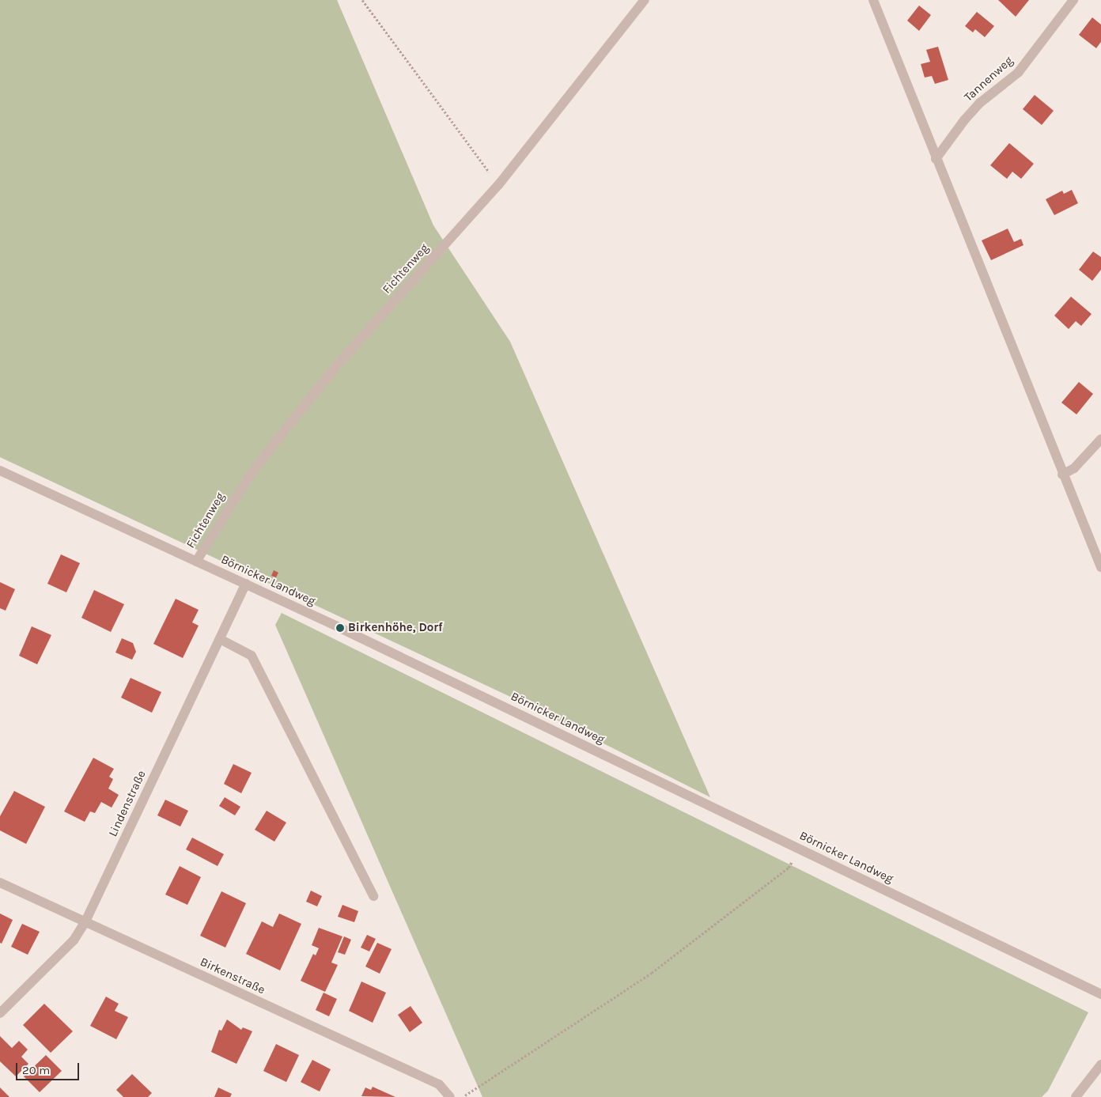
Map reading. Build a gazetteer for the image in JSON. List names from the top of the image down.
{
  "streets": {
    "street": [
      "Tannenweg",
      "Fichtenweg",
      "Börnicker Landweg",
      "Lindenstraße",
      "Birkenstraße"
    ]
  },
  "crossings": [
    ["Fichtenweg", "Börnicker Landweg"],
    ["Börnicker Landweg", "Lindenstraße"],
    ["Lindenstraße", "Birkenstraße"]
  ],
  "places": ["Birkenhöhe, Dorf"],
  "scale_bar": "20 m"
}
